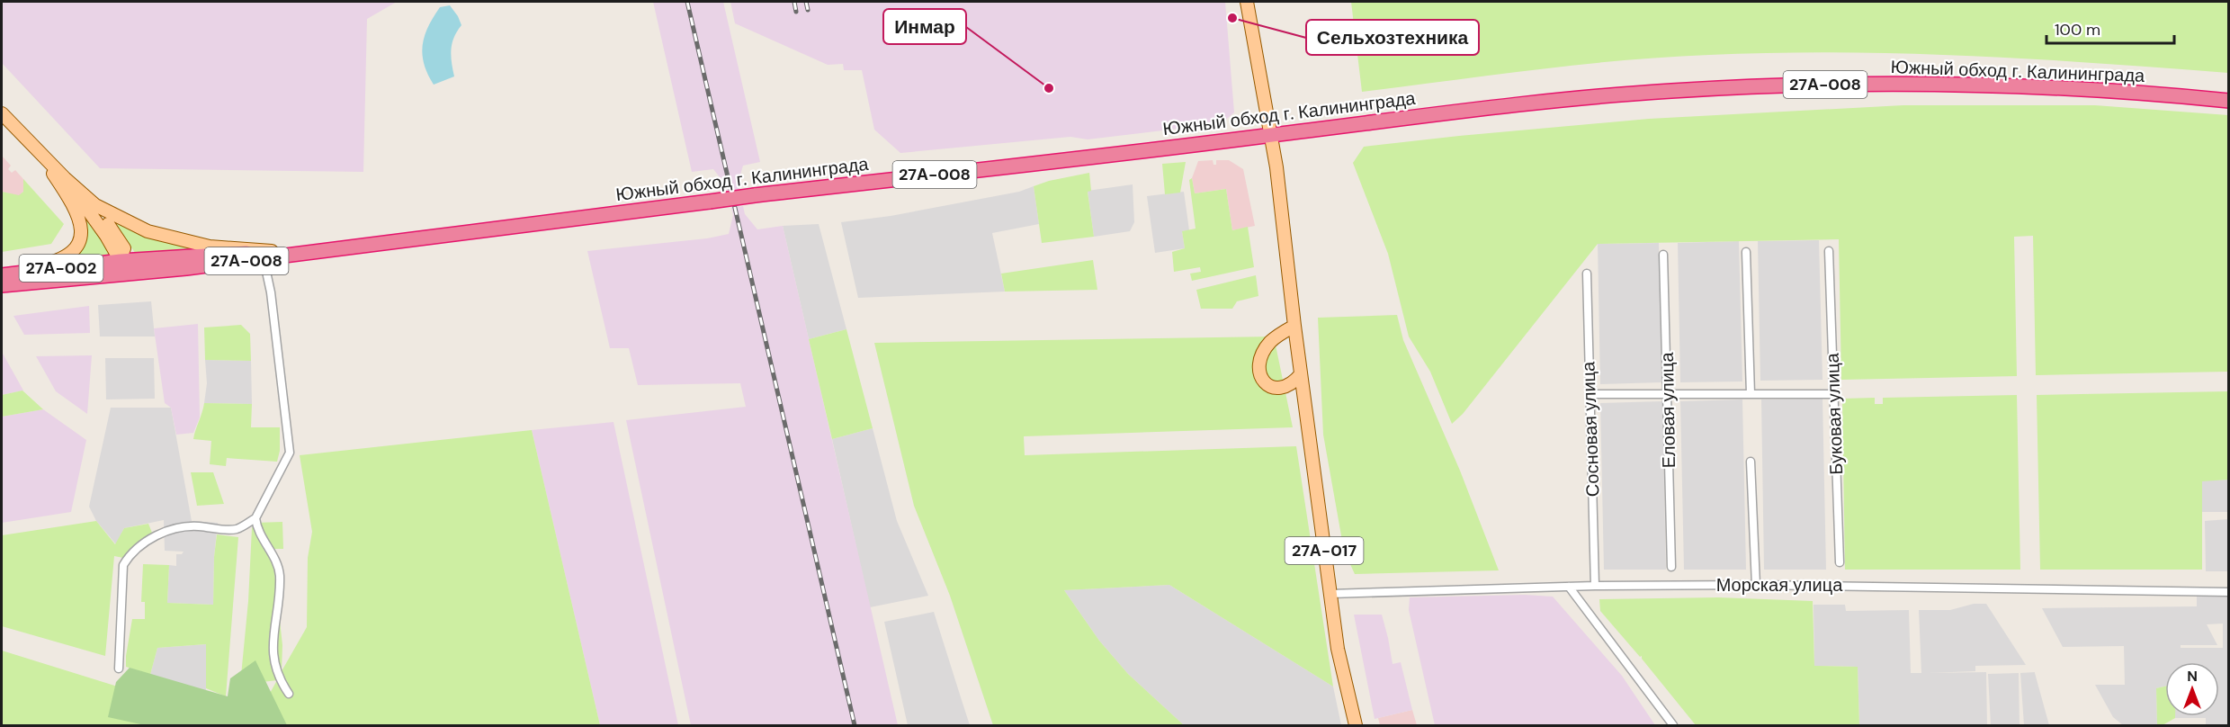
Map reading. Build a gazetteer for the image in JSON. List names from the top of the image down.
{
  "streets": {
    "highway": ["Южный обход г. Калининграда", "27А-008", "27А-002"],
    "main road": ["27А-017"],
    "street": [
      "Еловая улица",
      "Буковая улица",
      "Сосновая улица",
      "Морская улица"
    ]
  },
  "crossings": [
    ["Южный обход г. Калининграда", "27А-008"],
    ["Южный обход г. Калининграда", "27А-002"],
    ["Южный обход г. Калининграда", "27А-017"],
    ["27А-008", "27А-002"],
    ["Сосновая улица", "Морская улица"],
    ["27А-017", "Морская улица"]
  ],
  "places": ["Сельхозтехника", "Инмар"],
  "scale_bar": "100 m",
  "north": "top"
}
